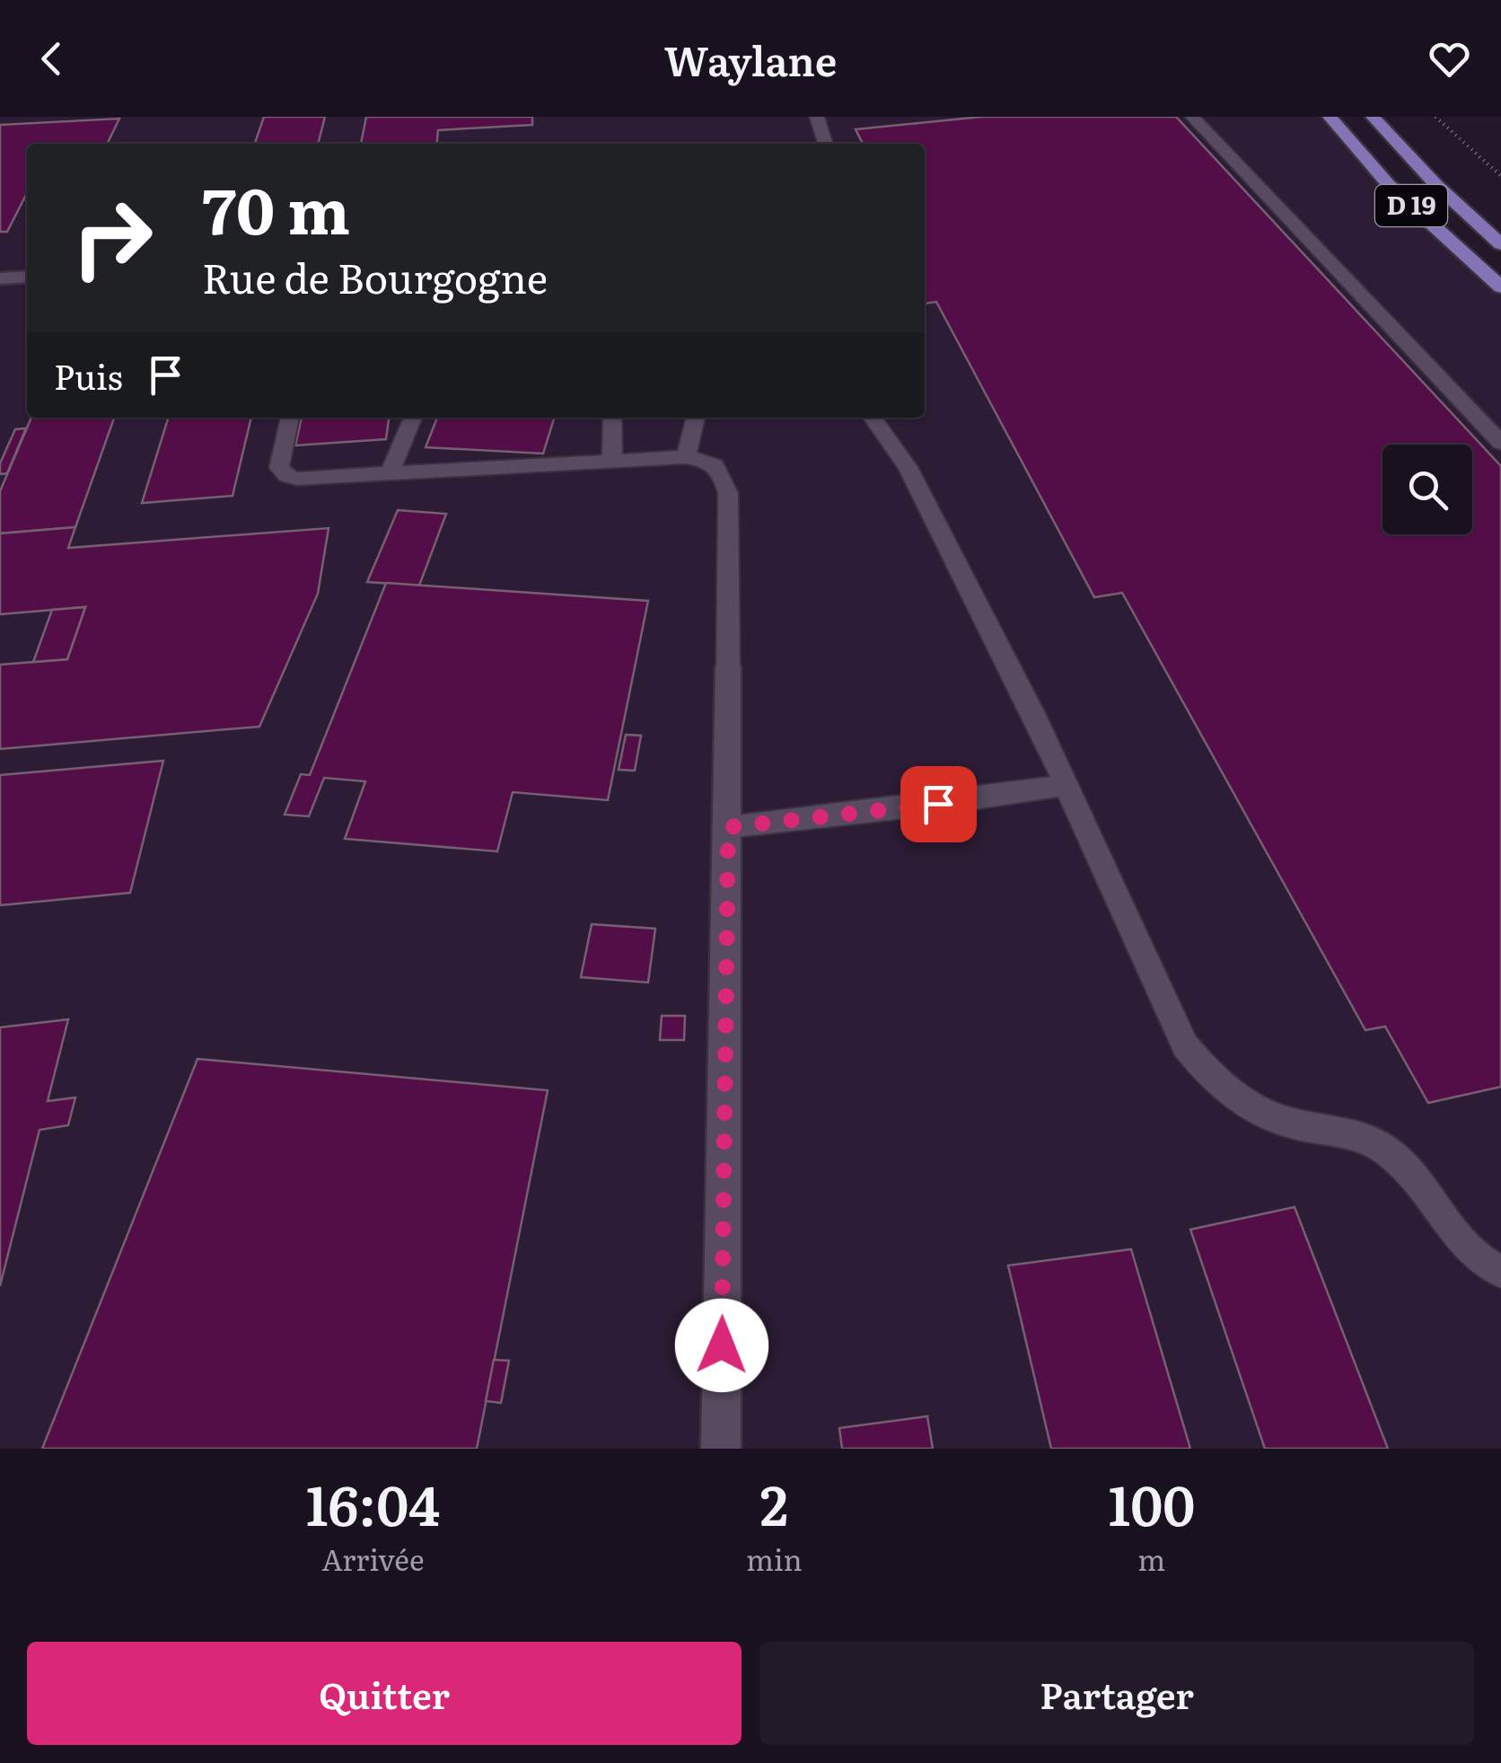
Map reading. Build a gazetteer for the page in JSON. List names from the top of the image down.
{
  "streets": {
    "main road": ["D 19"]
  },
  "page": {
    "header": "Waylane",
    "turn": ["70 m", "Rue de Bourgogne"],
    "then": "Puis",
    "eta": [
      "16:04",
      "Arrivée",
      "2",
      "min",
      "100",
      "m"
    ],
    "buttons": ["Quitter", "Partager"]
  }
}
